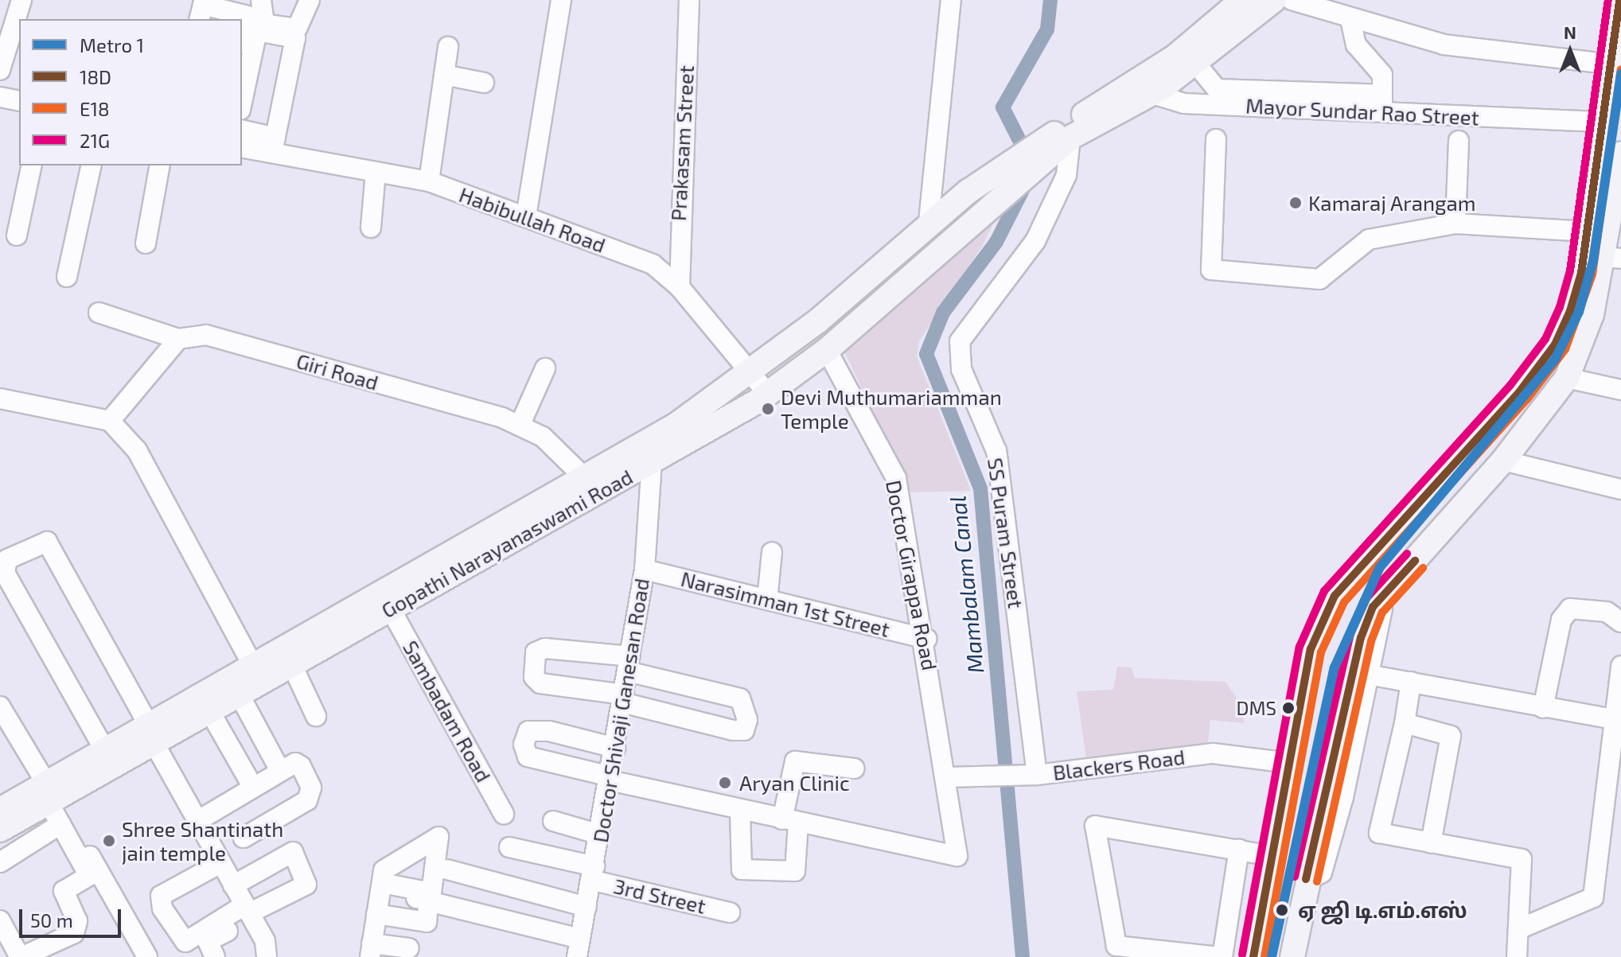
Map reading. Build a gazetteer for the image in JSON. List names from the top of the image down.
{
  "streets": {
    "main road": ["Gopathi Narayanaswami Road"],
    "street": [
      "Mayor Sundar Rao Street",
      "Prakasam Street",
      "Habibullah Road",
      "Giri Road",
      "SS Puram Street",
      "Doctor Girappa Road",
      "Narasimman 1st Street",
      "Doctor Shivaji Ganesan Road",
      "Sambadam Road",
      "Blackers Road",
      "3rd Street"
    ]
  },
  "crossings": [
    ["Prakasam Street", "Habibullah Road"],
    ["Habibullah Road", "Gopathi Narayanaswami Road"],
    ["Giri Road", "Gopathi Narayanaswami Road"],
    ["SS Puram Street", "Blackers Road"],
    ["Gopathi Narayanaswami Road", "Doctor Girappa Road"],
    ["Gopathi Narayanaswami Road", "Doctor Shivaji Ganesan Road"],
    ["Gopathi Narayanaswami Road", "Sambadam Road"],
    ["Doctor Girappa Road", "Narasimman 1st Street"],
    ["Doctor Girappa Road", "Blackers Road"],
    ["Narasimman 1st Street", "Doctor Shivaji Ganesan Road"],
    ["Doctor Shivaji Ganesan Road", "3rd Street"]
  ],
  "water": ["Mambalam Canal"],
  "places": [
    "Kamaraj Arangam",
    "Devi Muthumariamman Temple",
    "DMS",
    "Aryan Clinic",
    "Shree Shantinath jain temple",
    "ஏ ஜி டி.எம்.எஸ்"
  ],
  "lines": [
    "transit line 18D",
    "transit line 21G",
    "transit line E18",
    "metro line 1"
  ],
  "legend": [
    "Metro 1",
    "18D",
    "E18",
    "21G"
  ],
  "scale_bar": "50 m",
  "north": "top"
}
